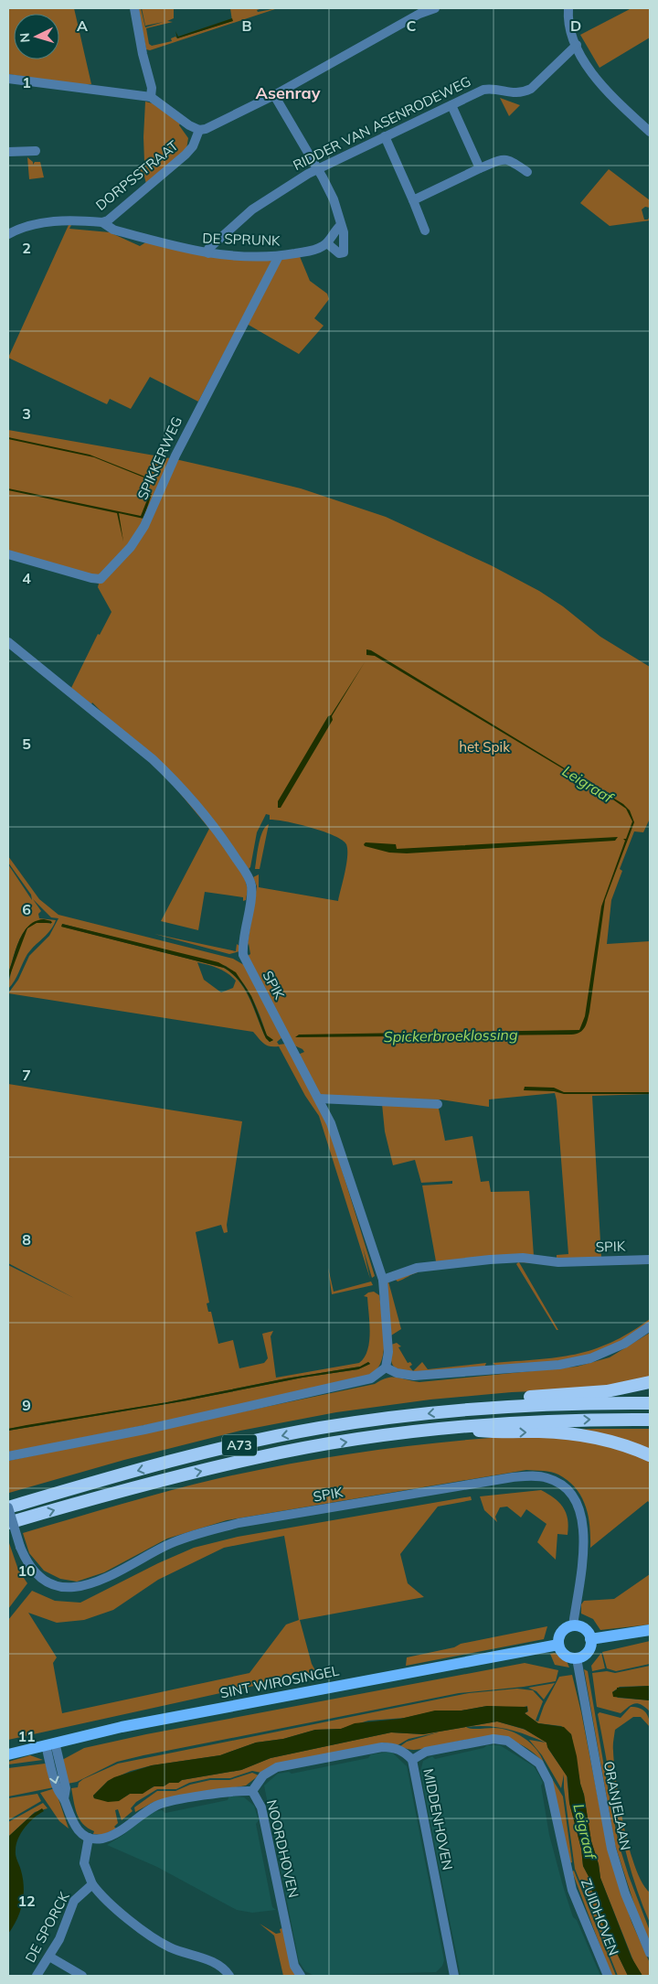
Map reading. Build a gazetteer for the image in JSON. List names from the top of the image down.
{
  "streets": {
    "highway": ["A73"],
    "main road": ["SINT WIROSINGEL"],
    "street": [
      "RIDDER VAN ASENRODEWEG",
      "DORPSSTRAAT",
      "DE SPRUNK",
      "SPIKKERWEG",
      "SPIK",
      "ORANJELAAN",
      "MIDDENHOVEN",
      "NOORDHOVEN",
      "ZUIDHOVEN",
      "DE SPORCK"
    ]
  },
  "crossings": [
    ["RIDDER VAN ASENRODEWEG", "DE SPRUNK"],
    ["DORPSSTRAAT", "DE SPRUNK"],
    ["DE SPRUNK", "SPIKKERWEG"],
    ["SPIK", "A73"],
    ["SPIK", "SINT WIROSINGEL"],
    ["SPIK", "ORANJELAAN"],
    ["SINT WIROSINGEL", "ORANJELAAN"],
    ["MIDDENHOVEN", "NOORDHOVEN"],
    ["MIDDENHOVEN", "ZUIDHOVEN"]
  ],
  "districts": ["Asenray"],
  "water": ["Leigraaf", "Spickerbroeklossing"],
  "parks": ["het Spik"],
  "north": "left",
  "grid": {
    "columns": [
      "A",
      "B",
      "C",
      "D"
    ],
    "rows": [
      "1",
      "2",
      "3",
      "4",
      "5",
      "6",
      "7",
      "8",
      "9",
      "10",
      "11",
      "12"
    ]
  }
}
